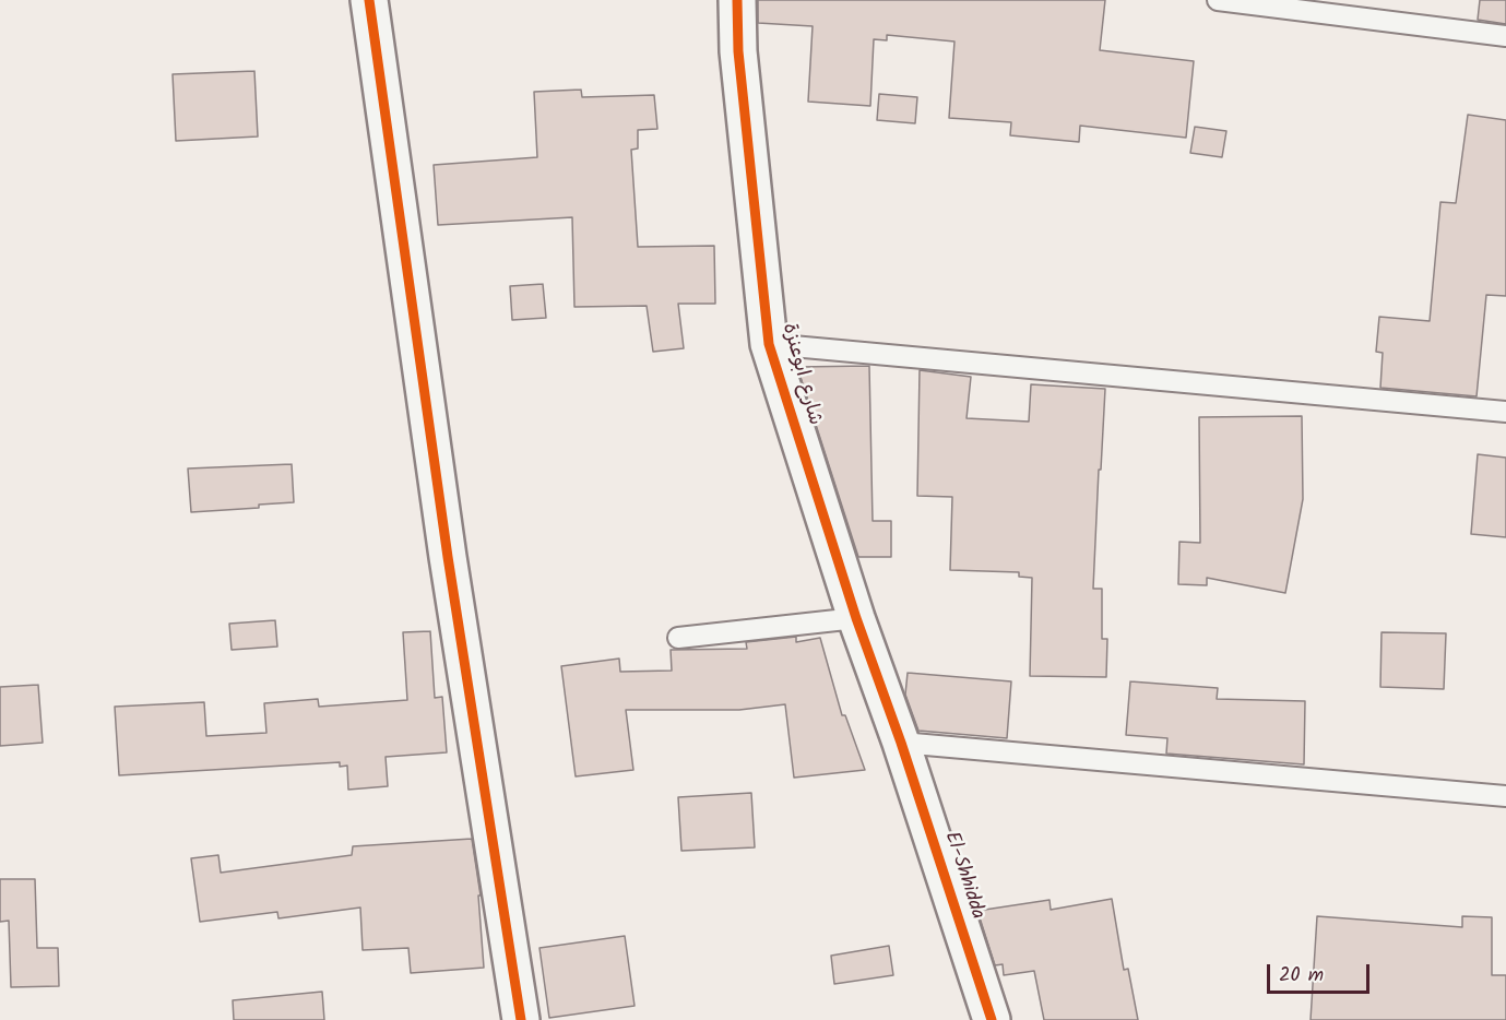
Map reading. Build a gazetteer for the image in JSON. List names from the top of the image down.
{
  "streets": {
    "street": ["شارع ابوعنزة", "El-Shhidda"]
  },
  "crossings": [
    ["شارع ابوعنزة", "El-Shhidda"]
  ],
  "scale_bar": "20 m"
}
